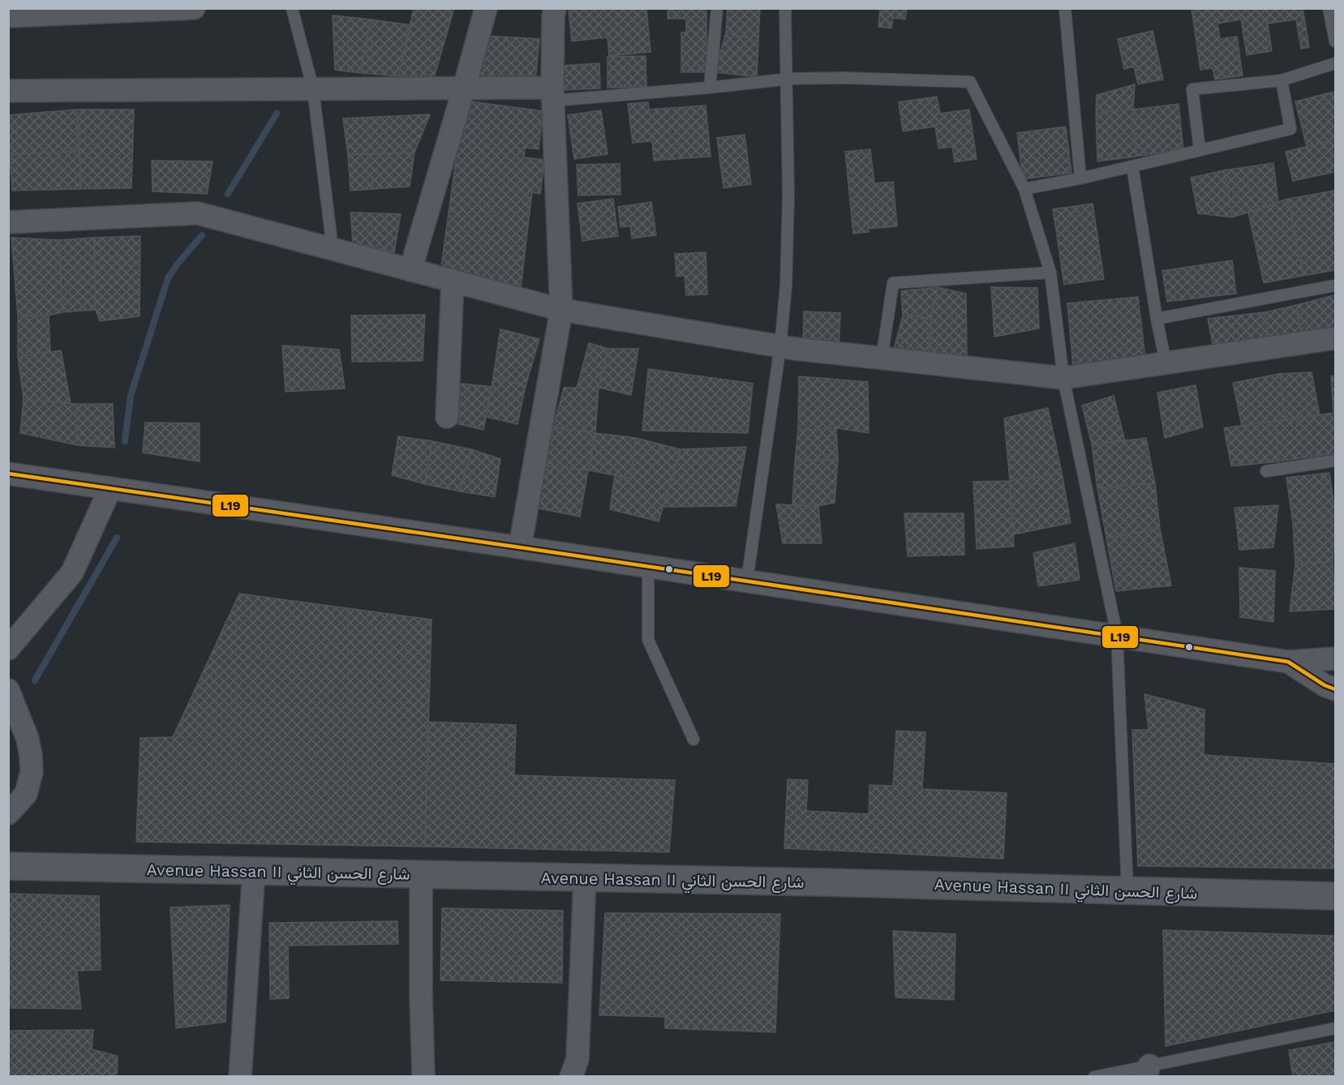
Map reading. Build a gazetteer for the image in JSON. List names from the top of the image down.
{
  "streets": {
    "street": ["Avenue Hassan II شارع الحسن الثاني"]
  },
  "lines": ["transit line L19"]
}
